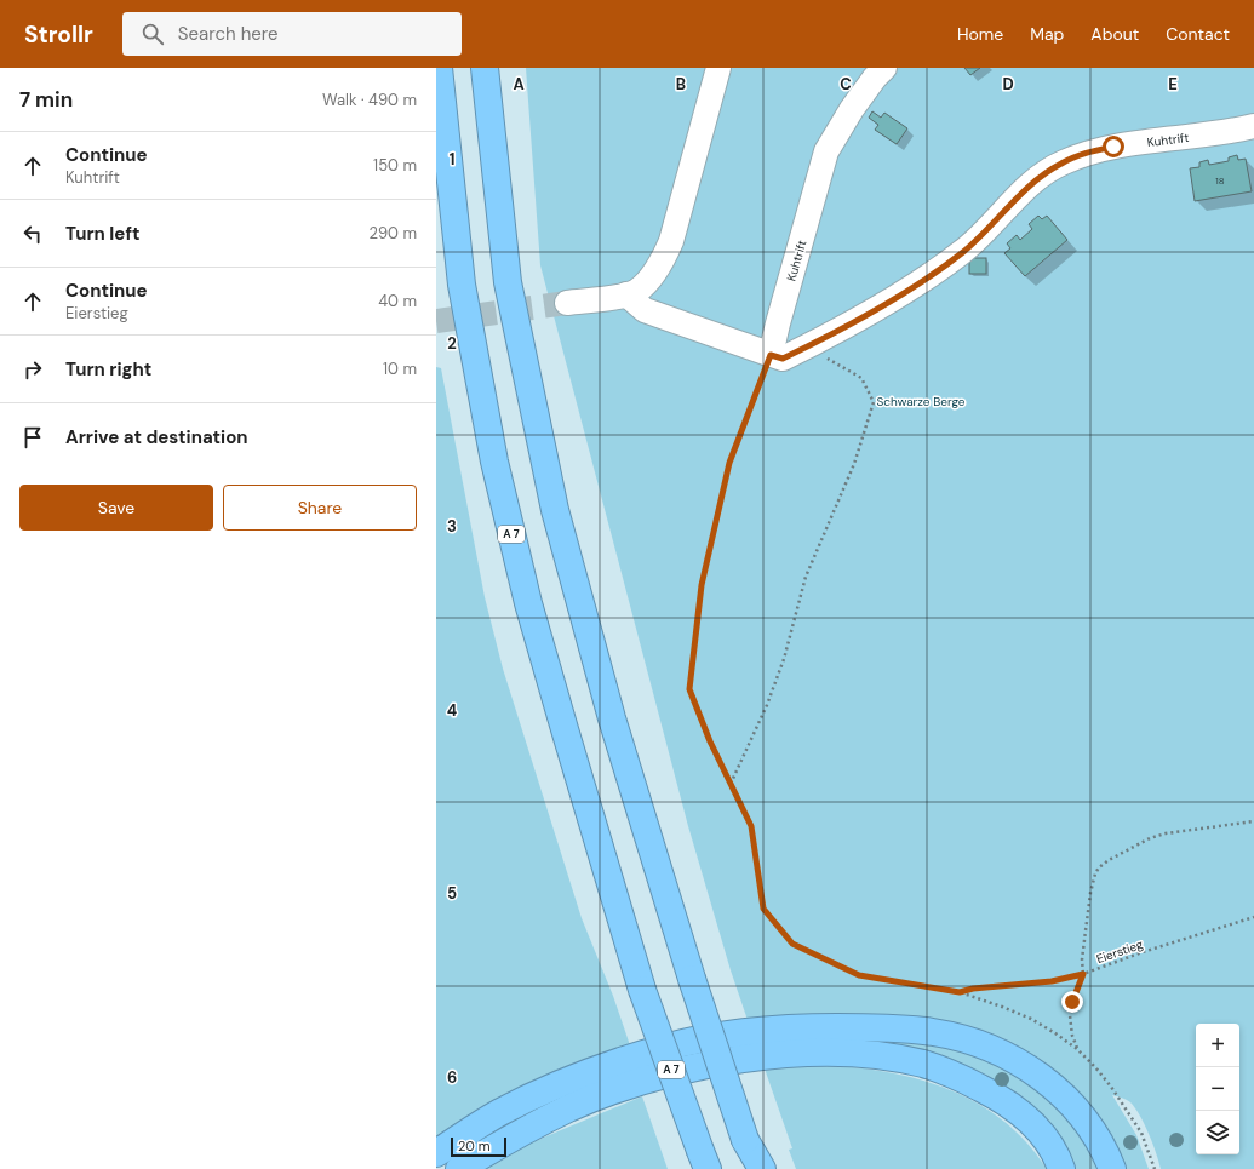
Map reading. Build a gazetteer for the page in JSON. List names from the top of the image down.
{
  "streets": {
    "highway": ["A 7"],
    "street": ["Kuhtrift"],
    "path": ["Eierstieg"]
  },
  "parks": ["Schwarze Berge"],
  "house_numbers": ["18"],
  "scale_bar": "20 m",
  "page": {
    "header": "Strollr",
    "search": "Search here",
    "nav": [
      "Home",
      "Map",
      "About",
      "Contact"
    ],
    "heading": ["7 min", "Walk · 490 m"],
    "list": [
      ["Continue", "Kuhtrift", "150 m"],
      ["Turn left", "290 m"],
      ["Continue", "Eierstieg", "40 m"],
      ["Turn right", "10 m"],
      "Arrive at destination"
    ],
    "buttons": ["Save", "Share"],
    "map_buttons": ["+", "−"],
    "scale": "20 m"
  },
  "grid": {
    "columns": [
      "A",
      "B",
      "C",
      "D",
      "E"
    ],
    "rows": [
      "1",
      "2",
      "3",
      "4",
      "5",
      "6"
    ]
  }
}
